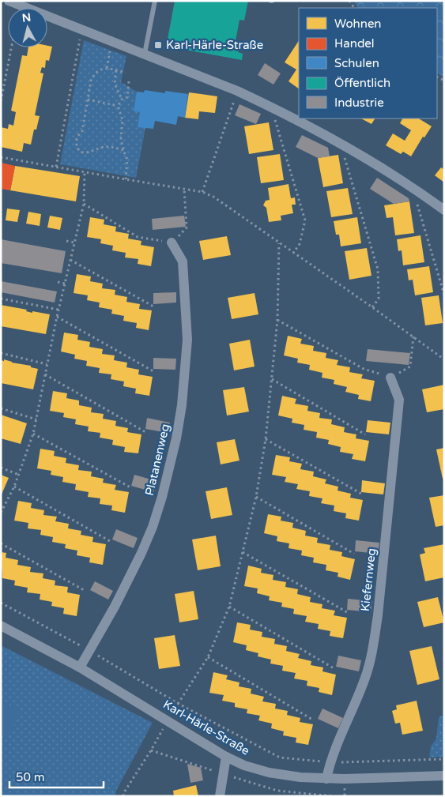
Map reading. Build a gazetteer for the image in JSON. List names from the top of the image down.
{
  "streets": {
    "street": ["Platanenweg", "Kiefernweg", "Karl-Härle-Straße"]
  },
  "crossings": [
    ["Platanenweg", "Karl-Härle-Straße"],
    ["Kiefernweg", "Karl-Härle-Straße"]
  ],
  "places": {
    "transit": ["Karl-Härle-Straße"]
  },
  "legend": [
    "Wohnen",
    "Handel",
    "Schulen",
    "Öffentlich",
    "Industrie"
  ],
  "scale_bar": "50 m",
  "north": "top"
}
